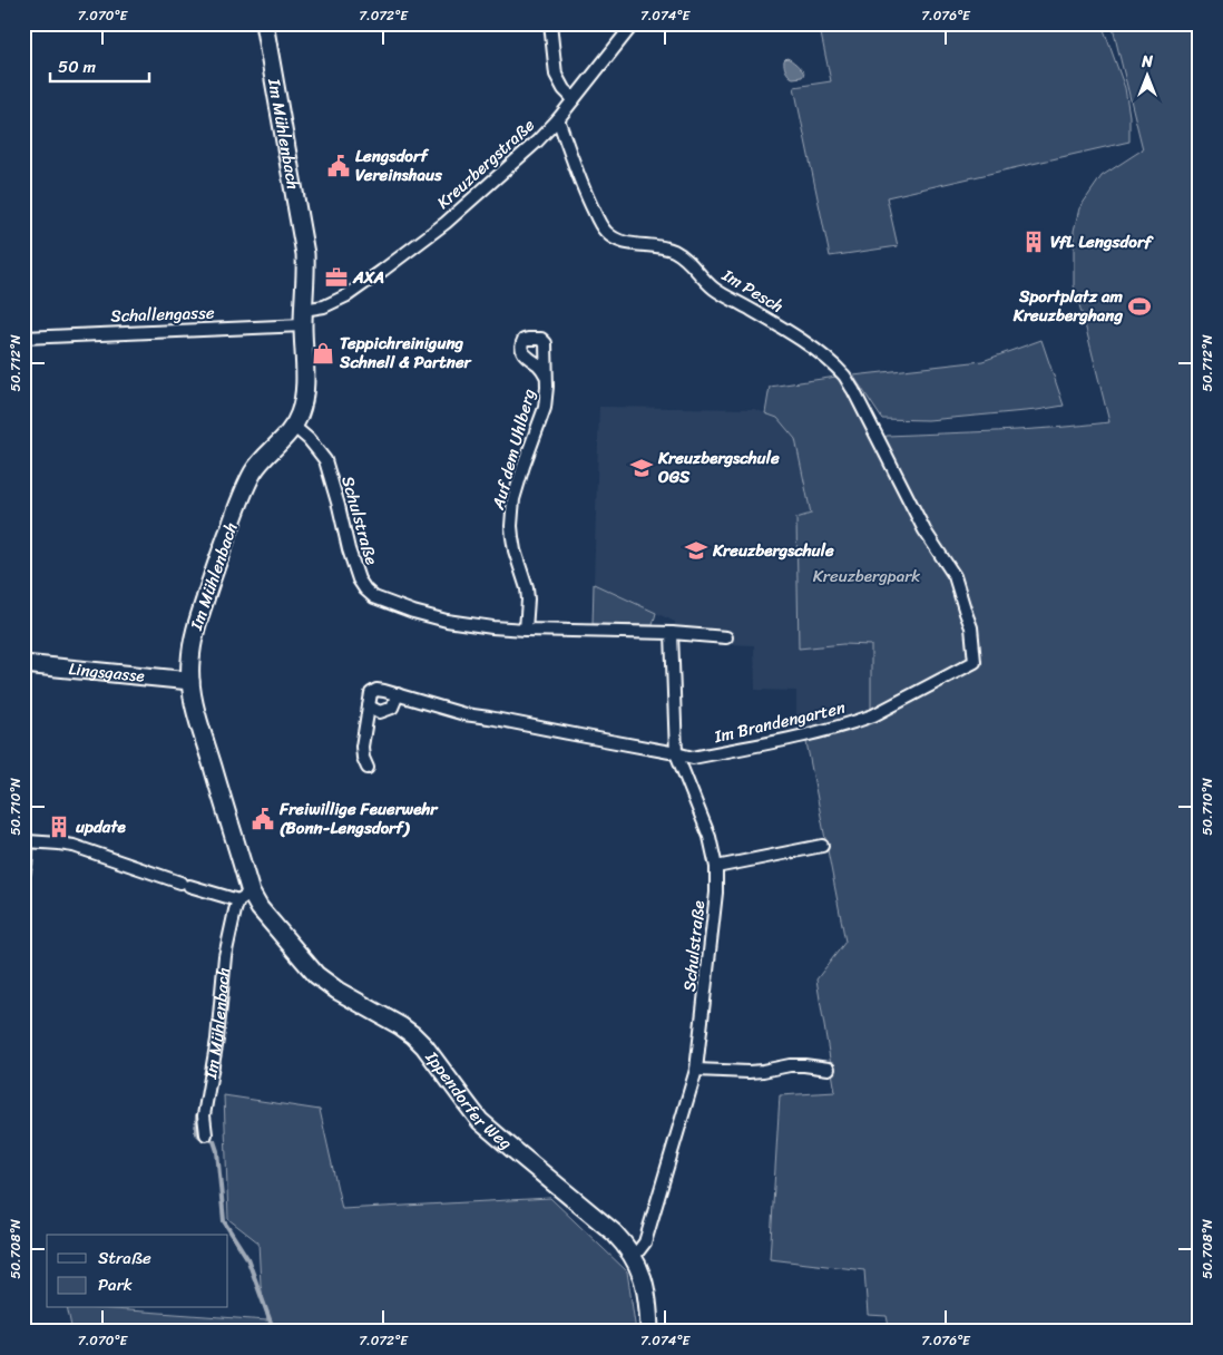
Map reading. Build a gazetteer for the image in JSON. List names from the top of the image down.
{
  "streets": {
    "street": [
      "Im Mühlenbach",
      "Kreuzbergstraße",
      "Im Pesch",
      "Schallengasse",
      "Auf dem Uhlberg",
      "Schulstraße",
      "Lingsgasse",
      "Im Brandengarten",
      "Ippendorfer Weg"
    ]
  },
  "crossings": [
    ["Im Mühlenbach", "Kreuzbergstraße"],
    ["Im Mühlenbach", "Schallengasse"],
    ["Im Mühlenbach", "Schulstraße"],
    ["Im Mühlenbach", "Lingsgasse"],
    ["Im Mühlenbach", "Ippendorfer Weg"],
    ["Kreuzbergstraße", "Im Pesch"],
    ["Kreuzbergstraße", "Schallengasse"],
    ["Im Pesch", "Im Brandengarten"],
    ["Auf dem Uhlberg", "Schulstraße"],
    ["Schulstraße", "Im Brandengarten"],
    ["Schulstraße", "Ippendorfer Weg"]
  ],
  "parks": ["Kreuzbergpark"],
  "places": {
    "public building": ["Lengsdorf Vereinshaus", "Freiwillige Feuerwehr (Bonn-Lengsdorf)"],
    "building": ["VfL Lengsdorf", "update"],
    "office": ["AXA"],
    "sports": ["Sportplatz am Kreuzberghang"],
    "shop": ["Teppichreinigung Schnell & Partner"],
    "school or university": ["Kreuzbergschule OGS", "Kreuzbergschule"]
  },
  "legend": ["Straße", "Park"],
  "scale_bar": "50 m",
  "north": "top",
  "coordinates": [
    "7.070°E",
    "7.072°E",
    "7.074°E",
    "7.076°E",
    "50.712°N",
    "50.710°N",
    "50.708°N"
  ]
}
